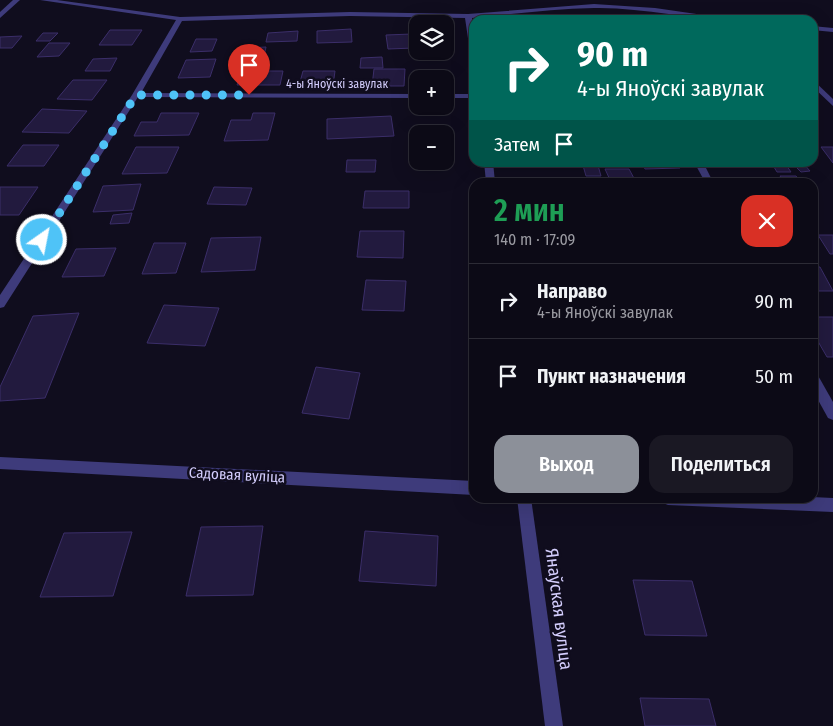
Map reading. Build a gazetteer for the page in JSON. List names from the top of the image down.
{
  "streets": {
    "street": ["4-ы Яноўскі завулак", "Садовая вуліца", "Янаўская вуліца"]
  },
  "page": {
    "map_buttons": ["+", "−"],
    "turn": ["90 m", "4-ы Яноўскі завулак"],
    "then": "Затем",
    "heading": ["2 мин", "140 m · 17:09"],
    "list": [
      {
        "name": "Направо",
        "note": "4-ы Яноўскі завулак",
        "value": "90 m"
      },
      {
        "name": "Пункт назначения",
        "value": "50 m"
      }
    ],
    "buttons": ["Выход", "Поделиться"]
  }
}
